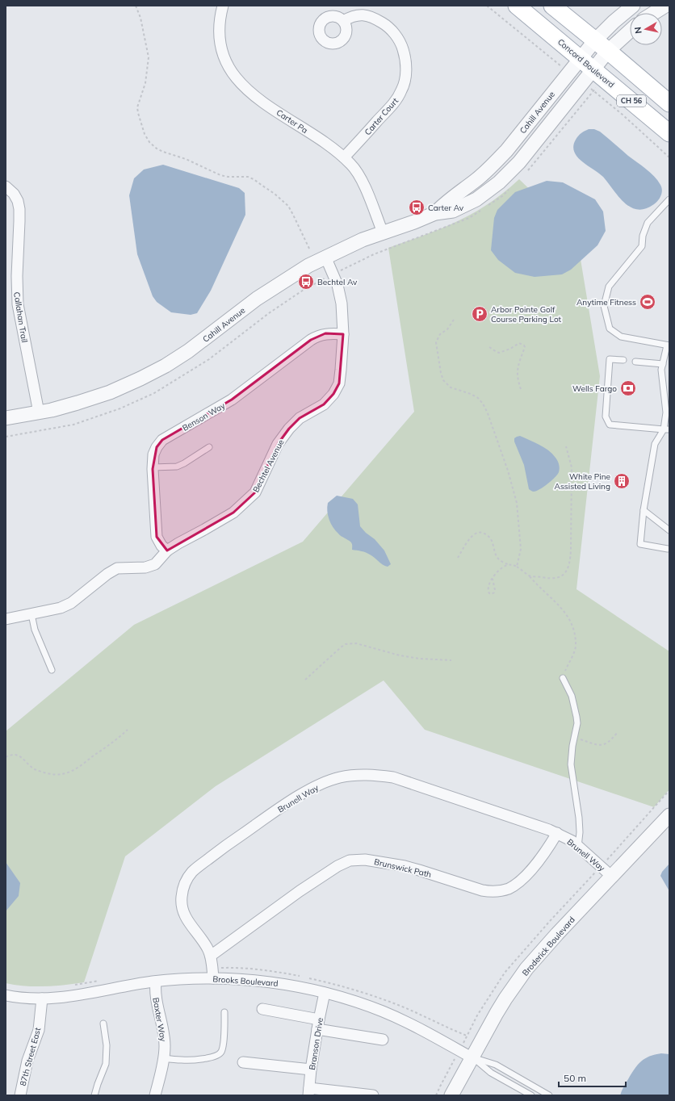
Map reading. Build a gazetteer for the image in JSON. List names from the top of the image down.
{
  "streets": {
    "main road": ["Concord Boulevard", "CH 56"],
    "street": [
      "Cahill Avenue",
      "Carter Court",
      "Carter Pa",
      "Callahan Trail",
      "Benson Way",
      "Bechtel Avenue",
      "Brunell Way",
      "Brunswick Path",
      "Broderick Boulevard",
      "Brooks Boulevard",
      "Baxter Way",
      "Branson Drive",
      "87th Street East"
    ]
  },
  "crossings": [
    ["Concord Boulevard", "Cahill Avenue"],
    ["CH 56", "Cahill Avenue"],
    ["Cahill Avenue", "Carter Pa"],
    ["Cahill Avenue", "Callahan Trail"],
    ["Cahill Avenue", "Bechtel Avenue"],
    ["Carter Court", "Carter Pa"],
    ["Benson Way", "Bechtel Avenue"],
    ["Brunell Way", "Brunswick Path"],
    ["Brunell Way", "Broderick Boulevard"],
    ["Brunell Way", "Brooks Boulevard"],
    ["Broderick Boulevard", "Brooks Boulevard"],
    ["Brooks Boulevard", "Baxter Way"],
    ["Brooks Boulevard", "Branson Drive"],
    ["Brooks Boulevard", "87th Street East"]
  ],
  "places": {
    "bus stop": ["Carter Av", "Bechtel Av"],
    "sports": ["Anytime Fitness"],
    "parking": ["Arbor Pointe Golf Course Parking Lot"],
    "bank": ["Wells Fargo"],
    "building": ["White Pine Assisted Living"]
  },
  "scale_bar": "50 m",
  "north": "left"
}
